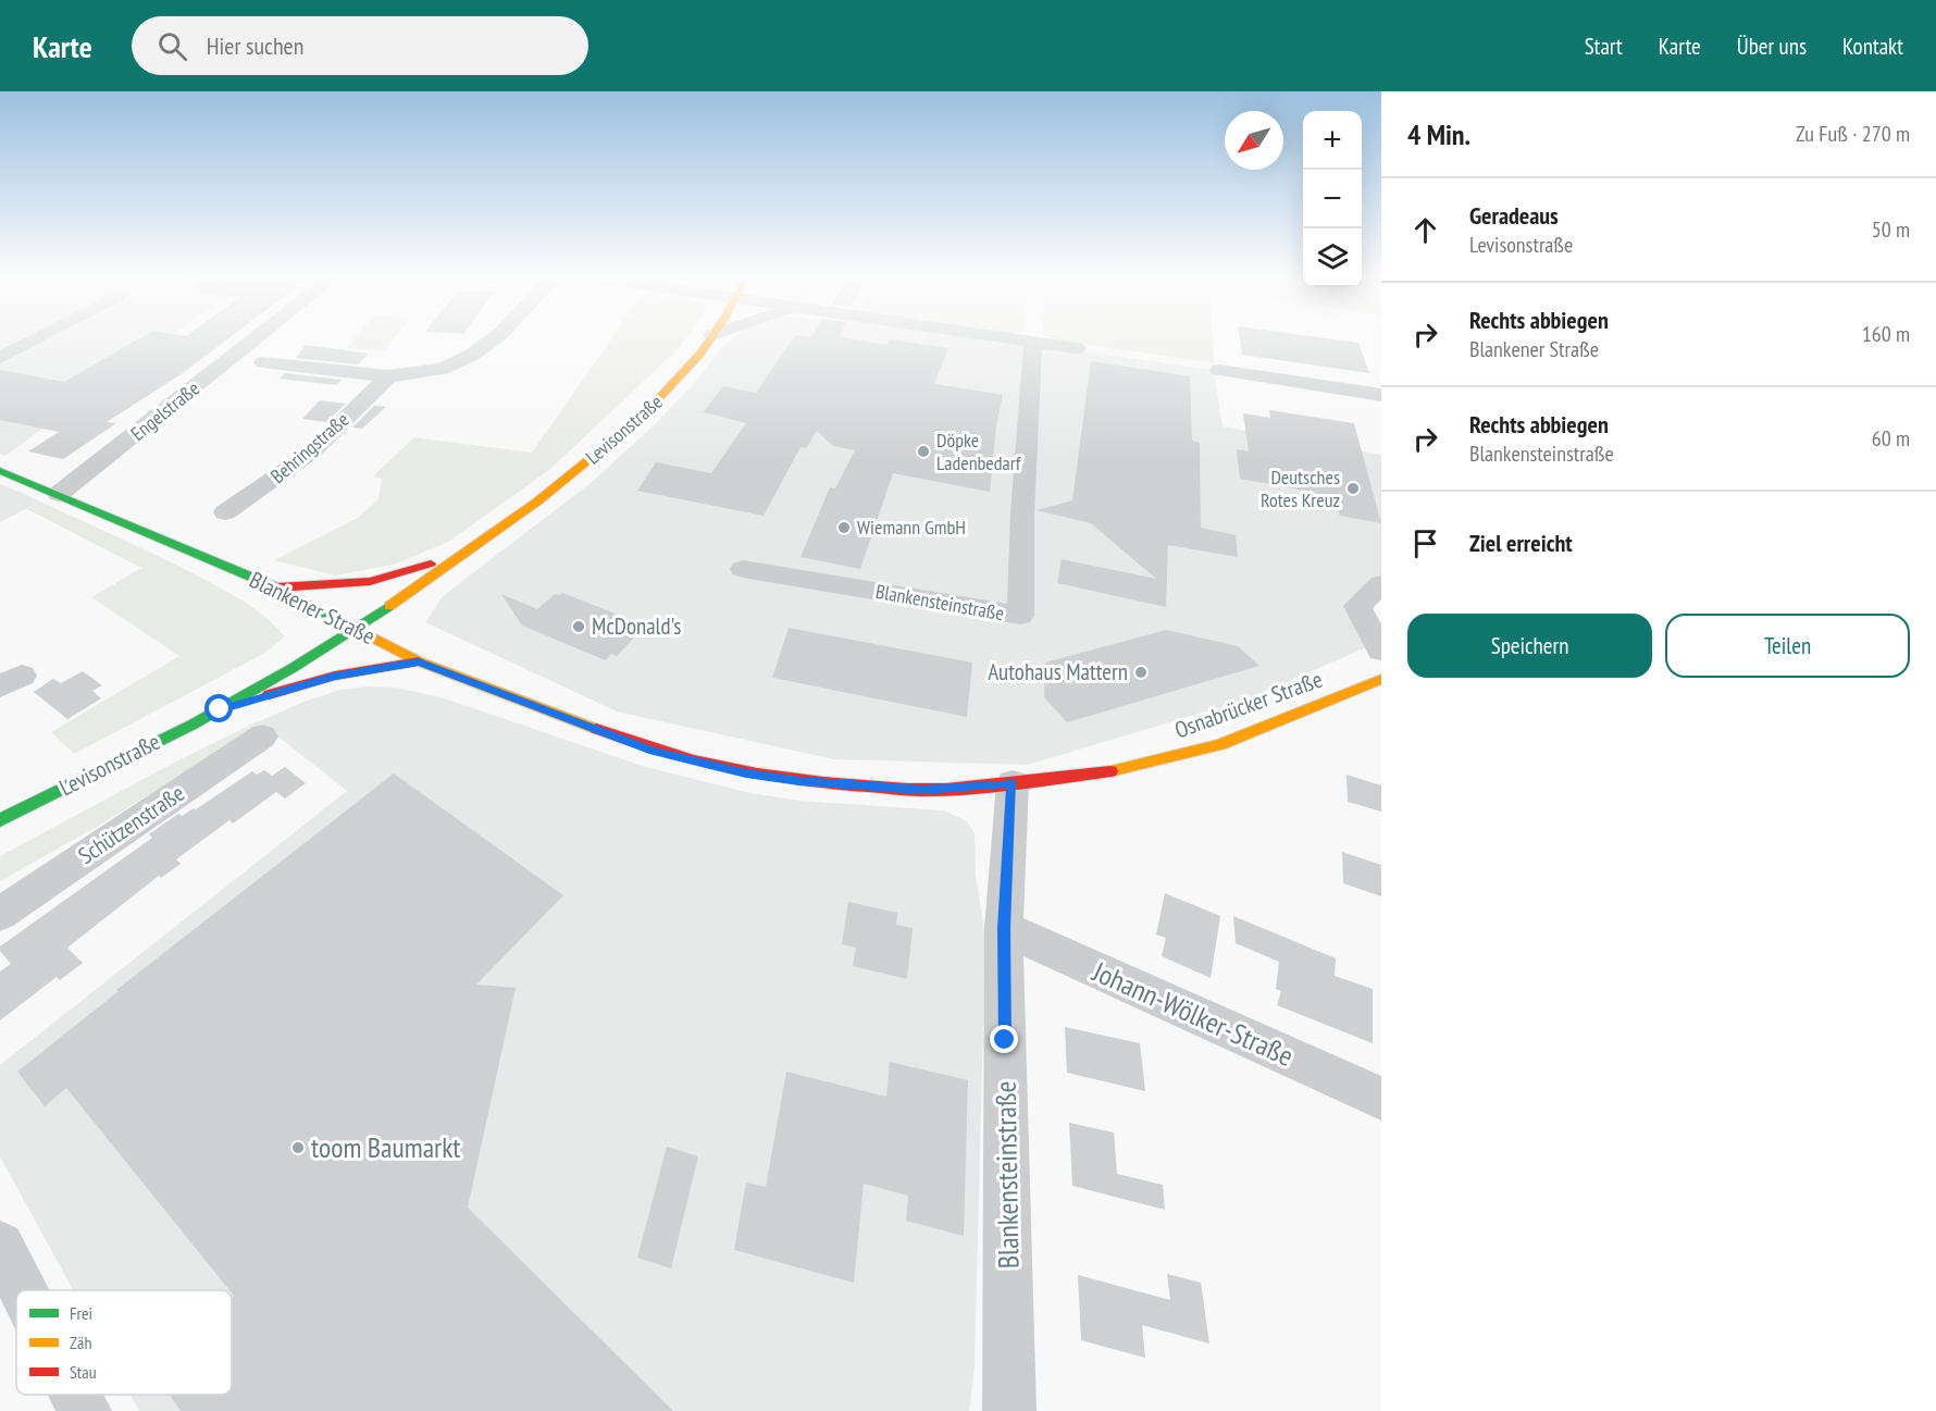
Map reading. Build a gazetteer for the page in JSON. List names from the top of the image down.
{
  "streets": {
    "main road": ["Levisonstraße", "Blankener Straße", "Osnabrücker Straße"],
    "street": [
      "Engelstraße",
      "Behringstraße",
      "Blankensteinstraße",
      "Schützenstraße",
      "Johann-Wölker-Straße"
    ]
  },
  "crossings": [
    ["Engelstraße", "Blankener Straße"],
    ["Levisonstraße", "Blankener Straße"],
    ["Blankensteinstraße", "Blankener Straße"],
    ["Blankensteinstraße", "Osnabrücker Straße"],
    ["Blankensteinstraße", "Johann-Wölker-Straße"],
    ["Blankener Straße", "Osnabrücker Straße"]
  ],
  "places": [
    "Döpke Ladenbedarf",
    "Deutsches Rotes Kreuz",
    "Wiemann GmbH",
    "McDonald's",
    "Autohaus Mattern",
    "toom Baumarkt"
  ],
  "legend": ["Frei", "Zäh", "Stau"],
  "north": "bottom left",
  "page": {
    "header": "Karte",
    "search": "Hier suchen",
    "nav": [
      "Start",
      "Karte",
      "Über uns",
      "Kontakt"
    ],
    "heading": ["4 Min.", "Zu Fuß · 270 m"],
    "map_buttons": ["+", "−"],
    "list": [
      ["Geradeaus", "Levisonstraße", "50 m"],
      ["Rechts abbiegen", "Blankener Straße", "160 m"],
      ["Rechts abbiegen", "Blankensteinstraße", "60 m"],
      "Ziel erreicht"
    ],
    "buttons": ["Speichern", "Teilen"]
  }
}
